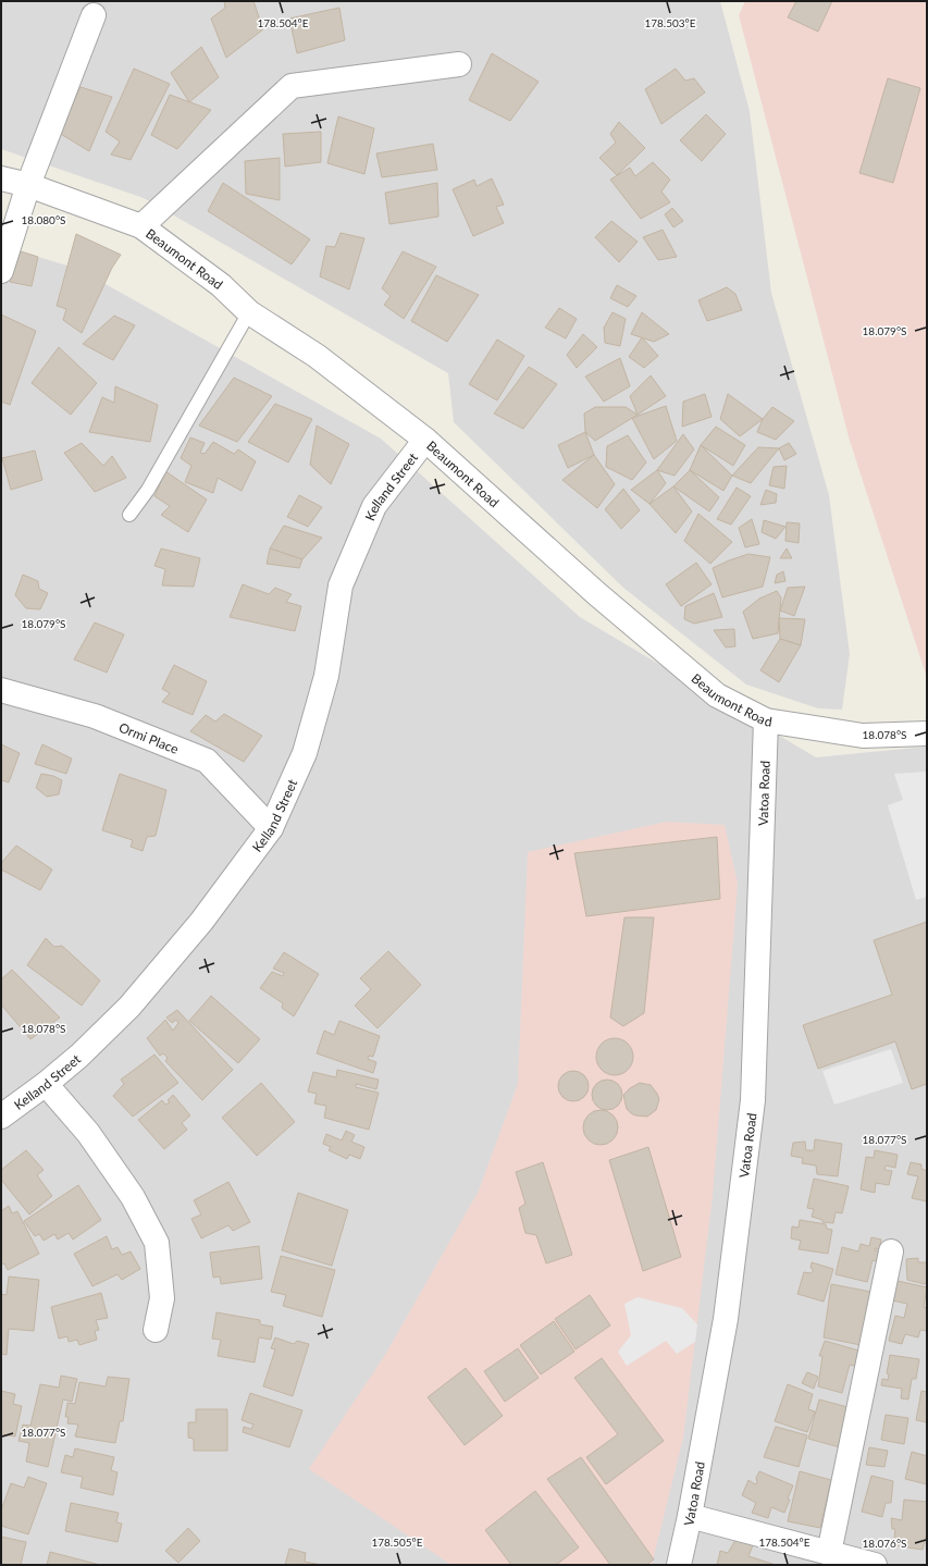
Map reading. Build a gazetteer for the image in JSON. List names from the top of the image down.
{
  "streets": {
    "street": [
      "Beaumont Road",
      "Kelland Street",
      "Ormi Place",
      "Vatoa Road"
    ]
  },
  "crossings": [
    ["Beaumont Road", "Kelland Street"],
    ["Beaumont Road", "Vatoa Road"],
    ["Kelland Street", "Ormi Place"]
  ],
  "coordinates": [
    "178.504°E",
    "178.503°E",
    "18.080°S",
    "18.079°S",
    "18.078°S",
    "18.077°S",
    "178.505°E",
    "18.076°S"
  ]
}
